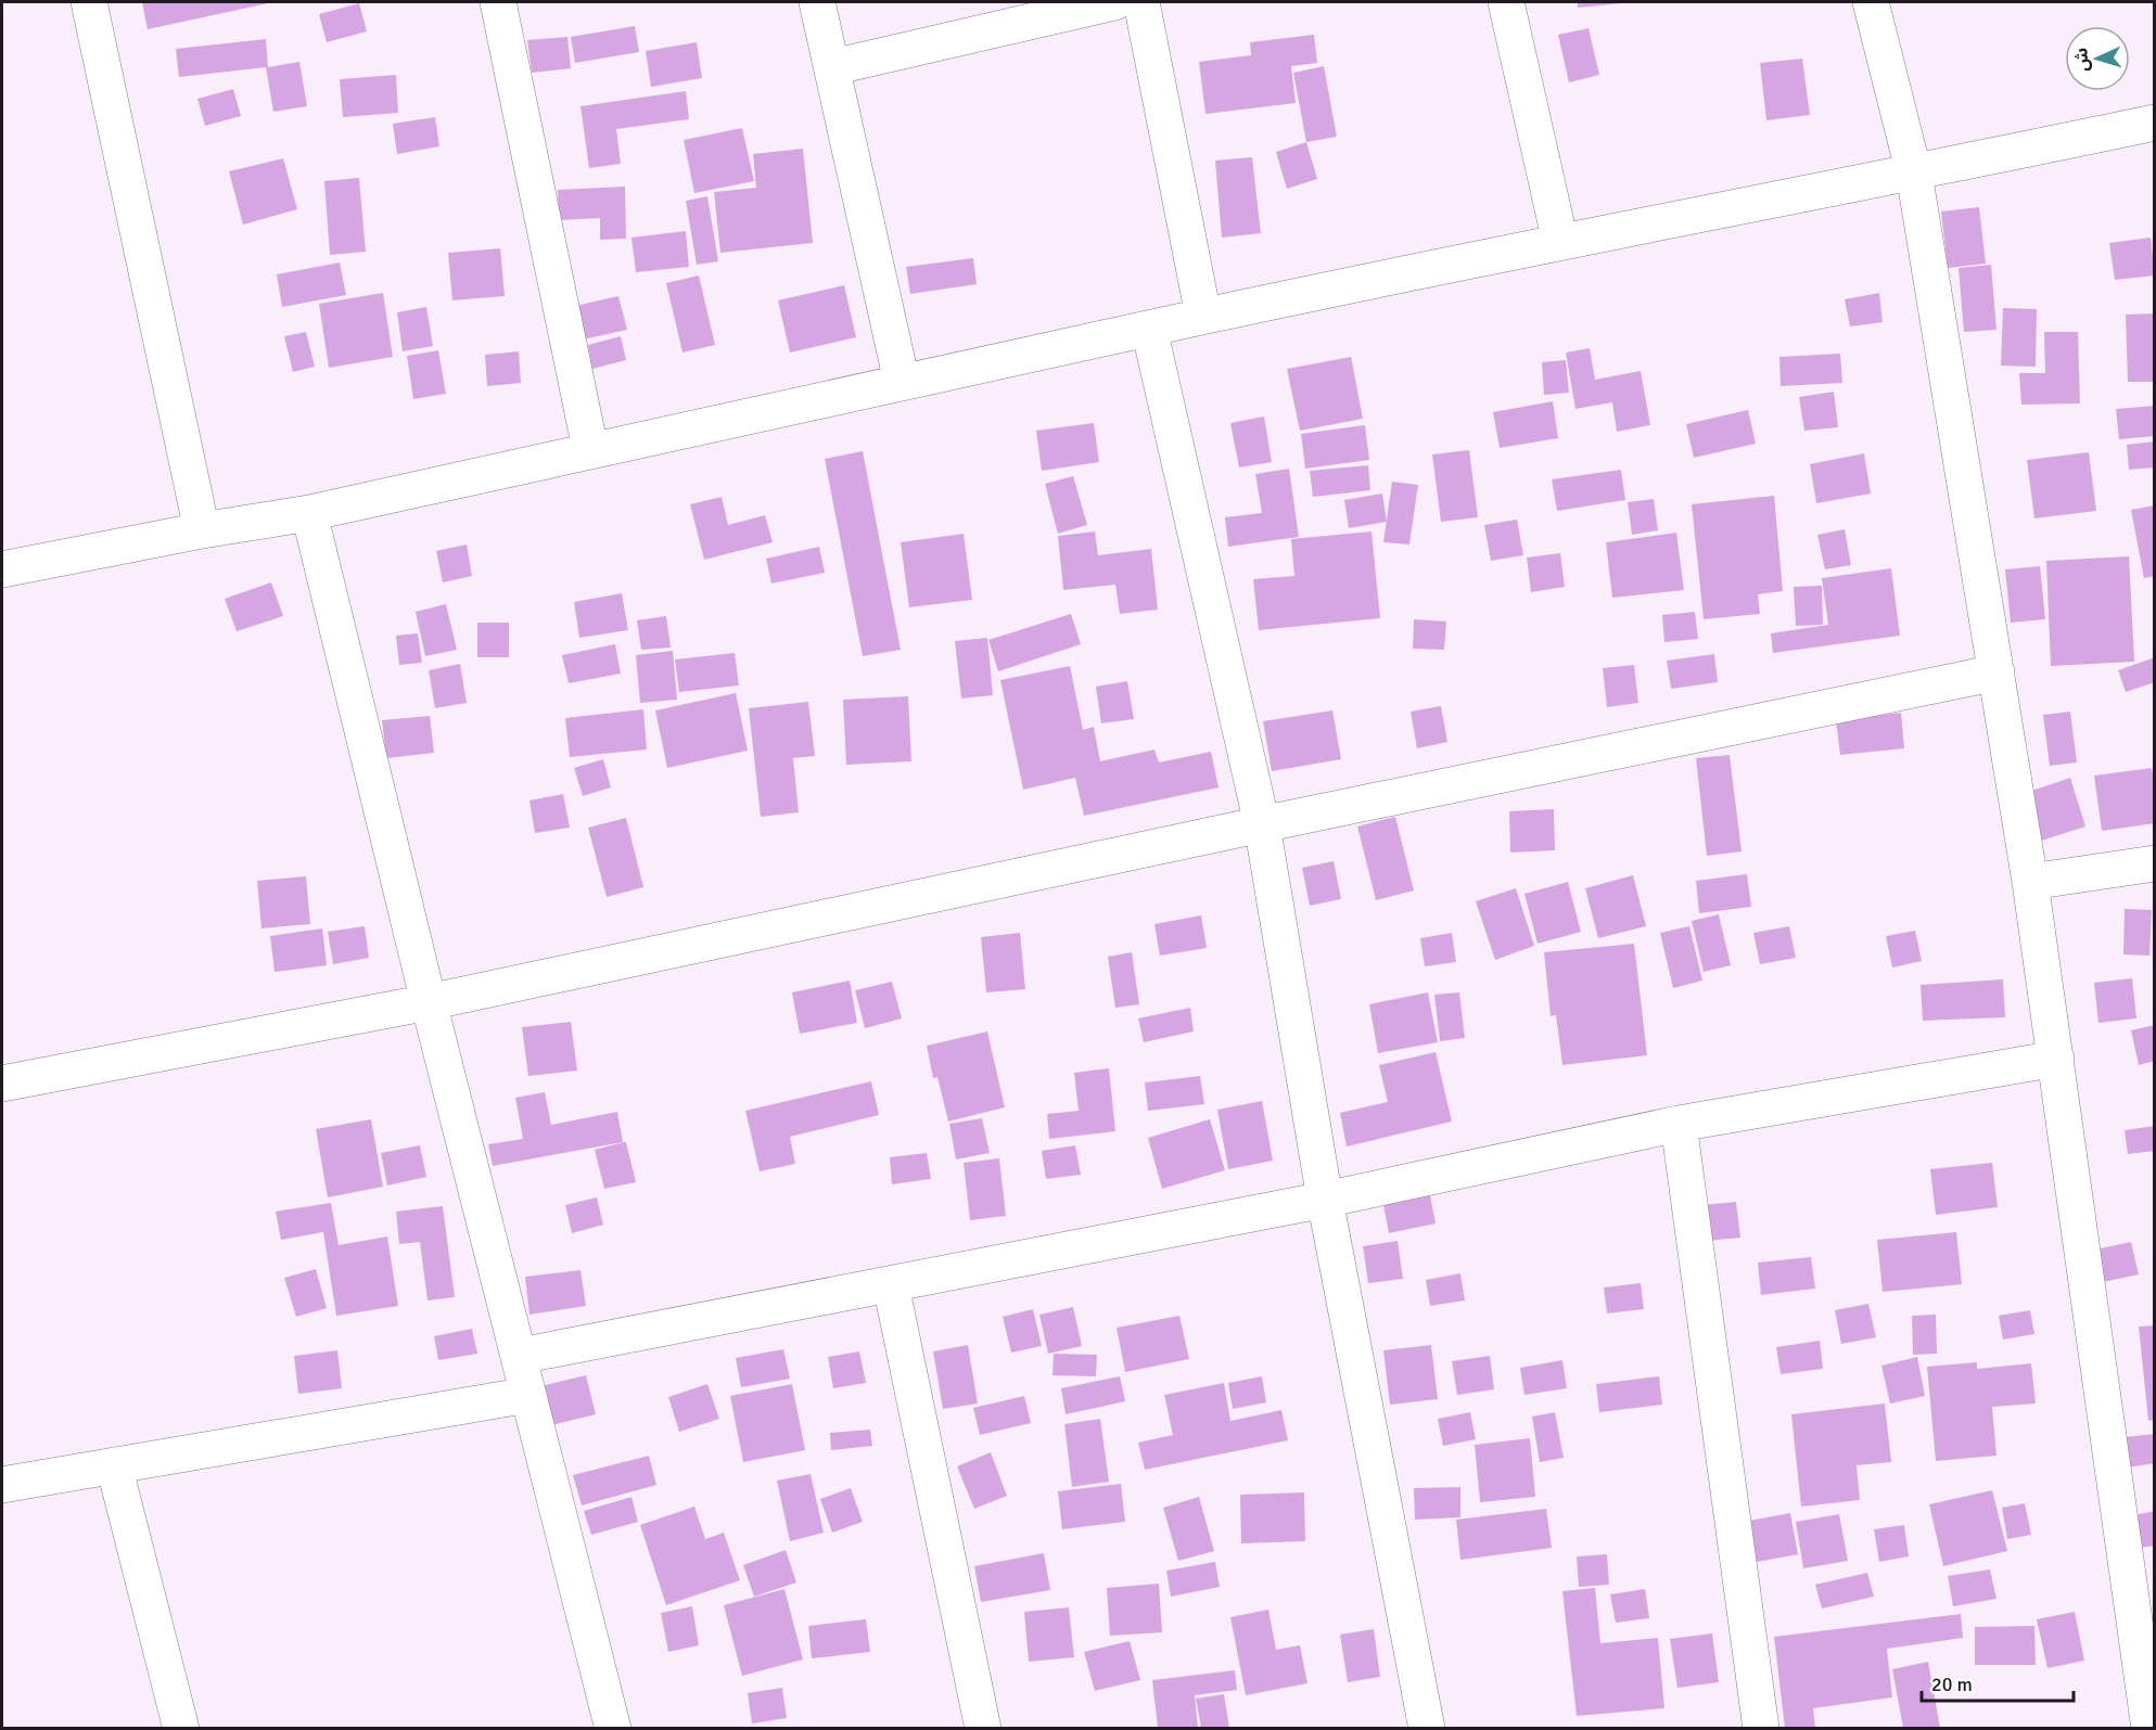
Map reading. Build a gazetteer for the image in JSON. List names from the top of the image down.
{
  "scale_bar": "20 m",
  "north": "left"
}
